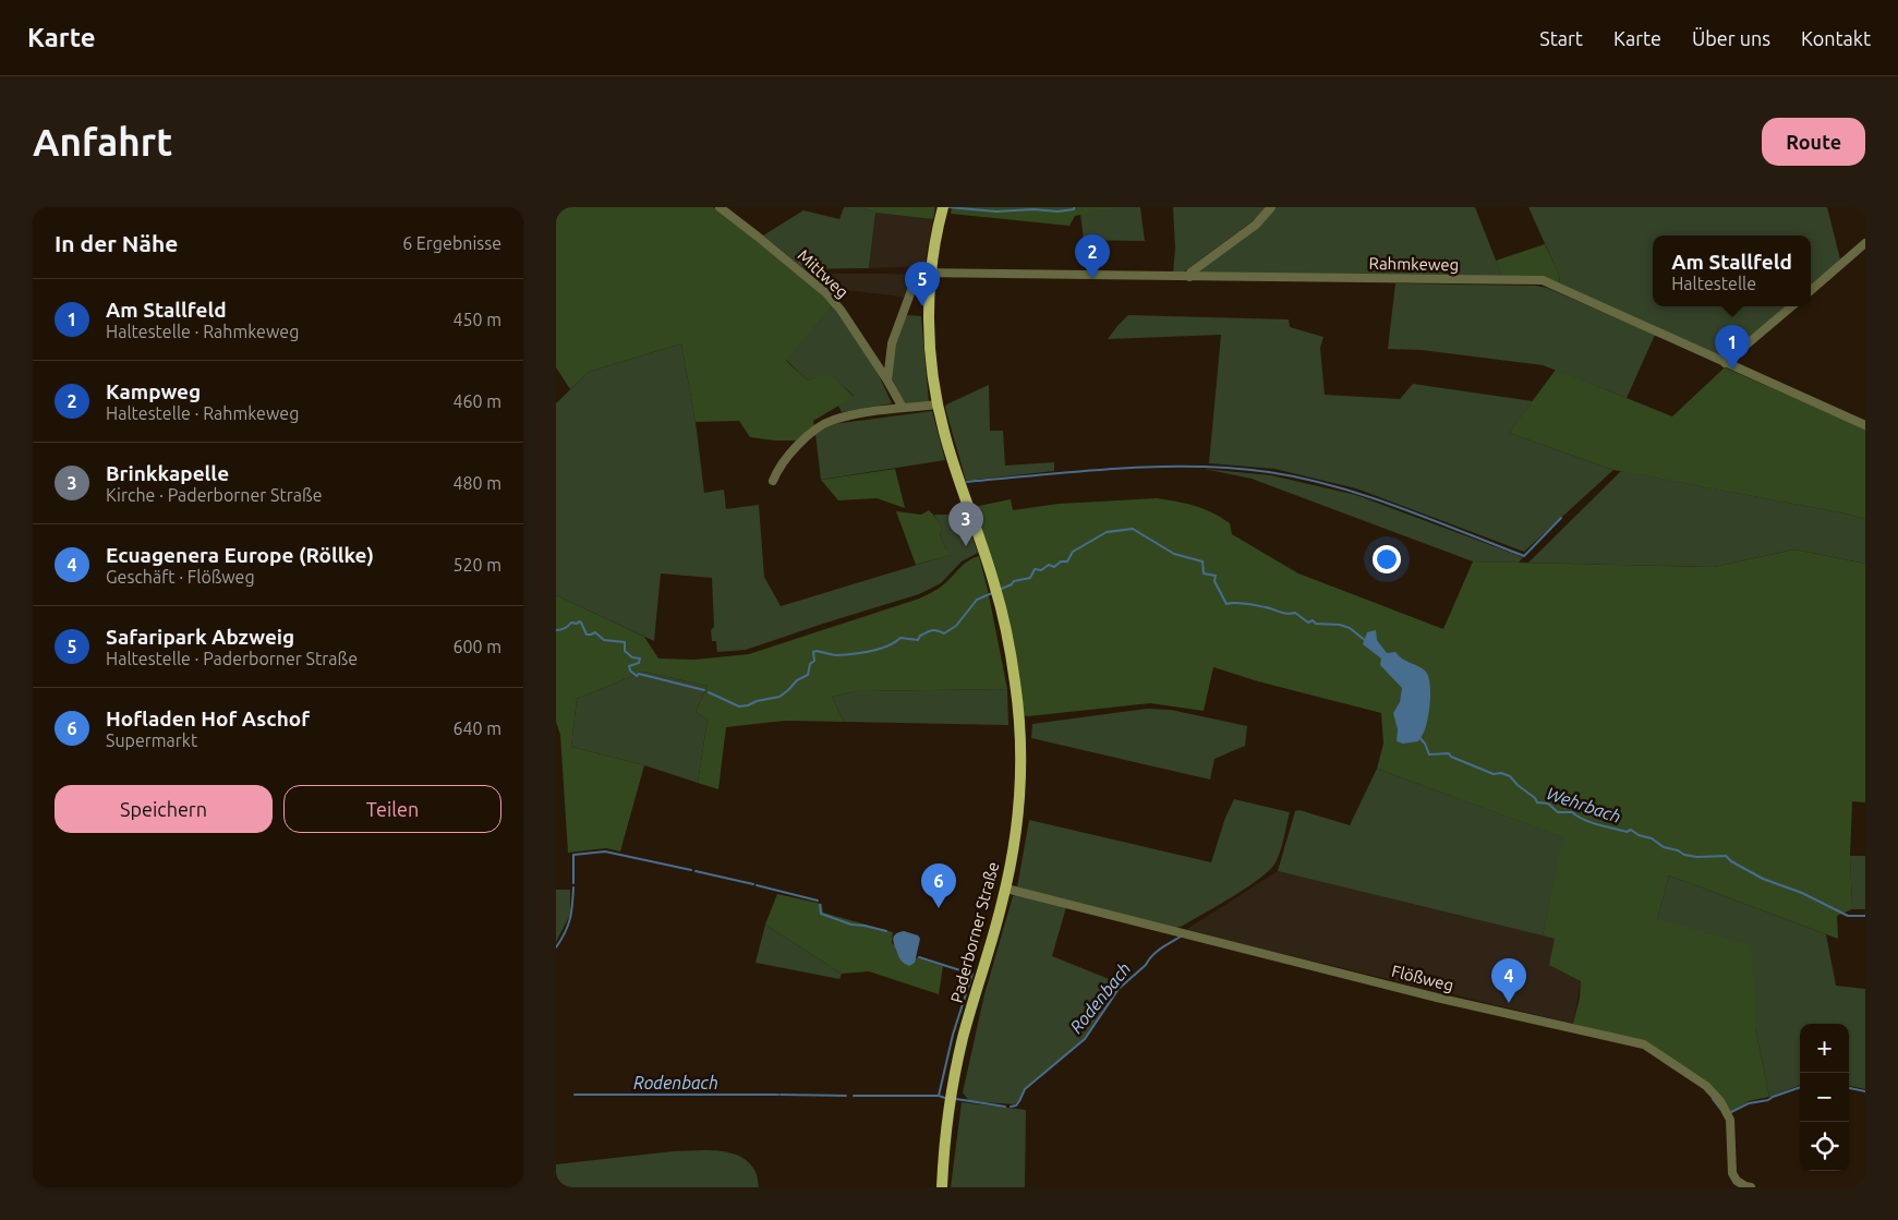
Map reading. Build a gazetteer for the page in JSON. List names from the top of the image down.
{
  "streets": {
    "main road": ["Paderborner Straße"],
    "street": ["Rahmkeweg", "Mittweg", "Flößweg"]
  },
  "crossings": [
    ["Rahmkeweg", "Paderborner Straße"],
    ["Paderborner Straße", "Flößweg"]
  ],
  "water": ["Wehrbach", "Rodenbach"],
  "page": {
    "header": "Karte",
    "nav": [
      "Start",
      "Karte",
      "Über uns",
      "Kontakt"
    ],
    "buttons": [
      "Route",
      ["Speichern", "Teilen"]
    ],
    "title": "Anfahrt",
    "heading": ["In der Nähe", "6 Ergebnisse"],
    "pins": [
      "2",
      "5",
      "1",
      "3",
      "6",
      "4"
    ],
    "popup": ["Am Stallfeld", "Haltestelle"],
    "list": [
      {
        "mark": "1",
        "name": "Am Stallfeld",
        "note": "Haltestelle · Rahmkeweg",
        "value": "450 m"
      },
      {
        "mark": "2",
        "name": "Kampweg",
        "note": "Haltestelle · Rahmkeweg",
        "value": "460 m"
      },
      {
        "mark": "3",
        "name": "Brinkkapelle",
        "note": "Kirche · Paderborner Straße",
        "value": "480 m"
      },
      {
        "mark": "4",
        "name": "Ecuagenera Europe (Röllke)",
        "note": "Geschäft · Flößweg",
        "value": "520 m"
      },
      {
        "mark": "5",
        "name": "Safaripark Abzweig",
        "note": "Haltestelle · Paderborner Straße",
        "value": "600 m"
      },
      {
        "mark": "6",
        "name": "Hofladen Hof Aschof",
        "note": "Supermarkt",
        "value": "640 m"
      }
    ],
    "map_buttons": ["+", "−"]
  }
}
